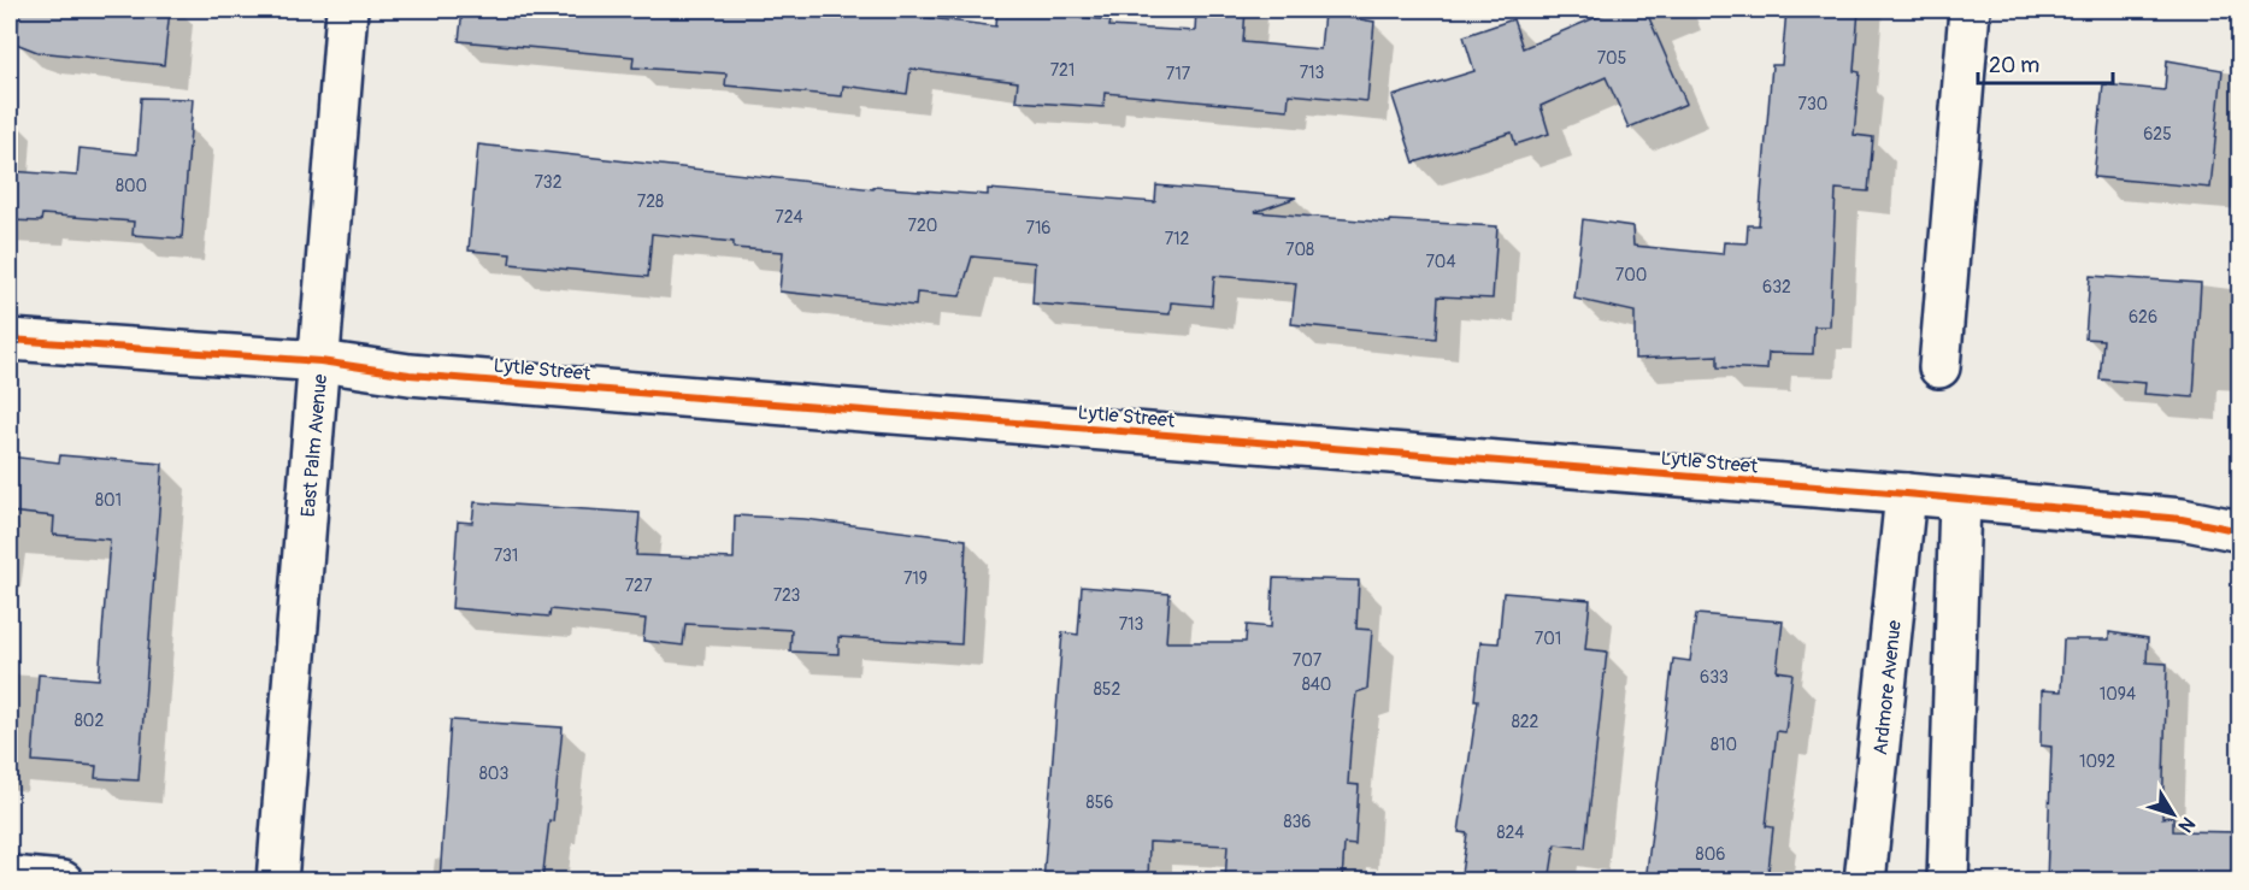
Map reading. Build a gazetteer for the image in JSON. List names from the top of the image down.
{
  "streets": {
    "street": ["Lytle Street", "East Palm Avenue", "Ardmore Avenue"]
  },
  "crossings": [
    ["Lytle Street", "East Palm Avenue"],
    ["Lytle Street", "Ardmore Avenue"]
  ],
  "house_numbers": [
    "705",
    "721",
    "713",
    "717",
    "730",
    "625",
    "732",
    "800",
    "728",
    "724",
    "720",
    "716",
    "712",
    "708",
    "704",
    "700",
    "632",
    "626",
    "801",
    "731",
    "719",
    "727",
    "723",
    "713",
    "701",
    "707",
    "633",
    "840",
    "852",
    "1094",
    "802",
    "822",
    "810",
    "1092",
    "803",
    "856",
    "836",
    "824",
    "806"
  ],
  "scale_bar": "20 m",
  "north": "bottom right"
}
